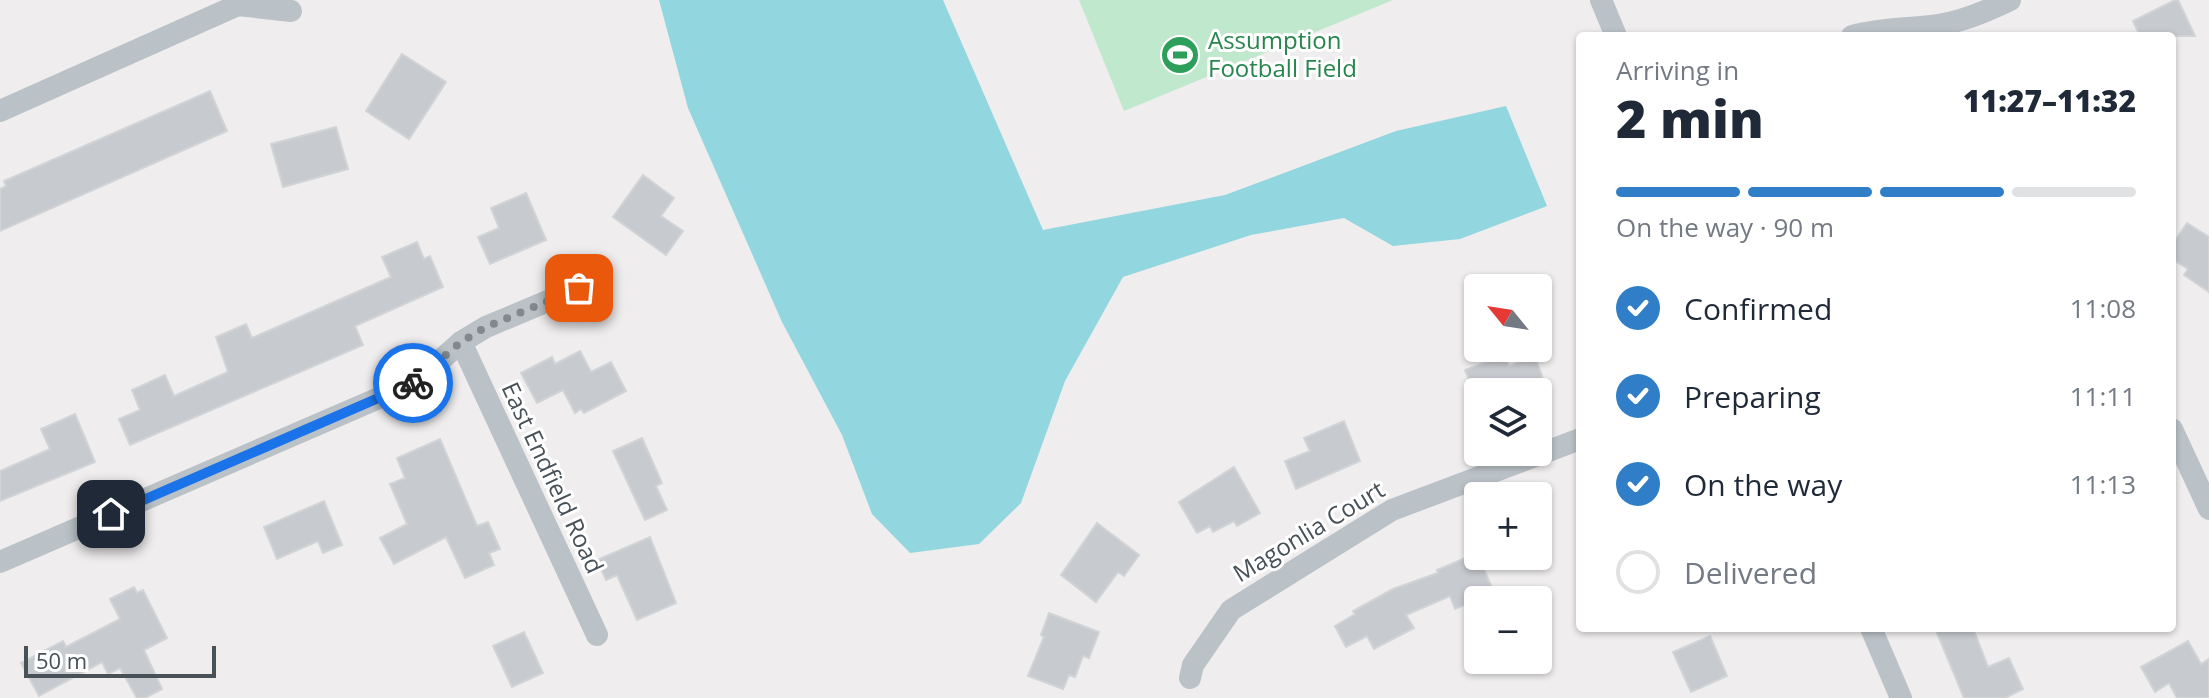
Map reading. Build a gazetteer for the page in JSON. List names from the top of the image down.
{
  "streets": {
    "street": ["East Endfield Road", "Magonlia Court"]
  },
  "places": {
    "sports": ["Assumption Football Field"]
  },
  "scale_bar": "50 m",
  "north": "top left",
  "page": {
    "heading": ["2 min", "Arriving in", "11:27–11:32"],
    "bar": "On the way · 90 m",
    "list": [
      ["Confirmed", "11:08"],
      ["Preparing", "11:11"],
      ["On the way", "11:13"],
      "Delivered"
    ],
    "map_buttons": ["+", "−"],
    "scale": "50 m"
  }
}
